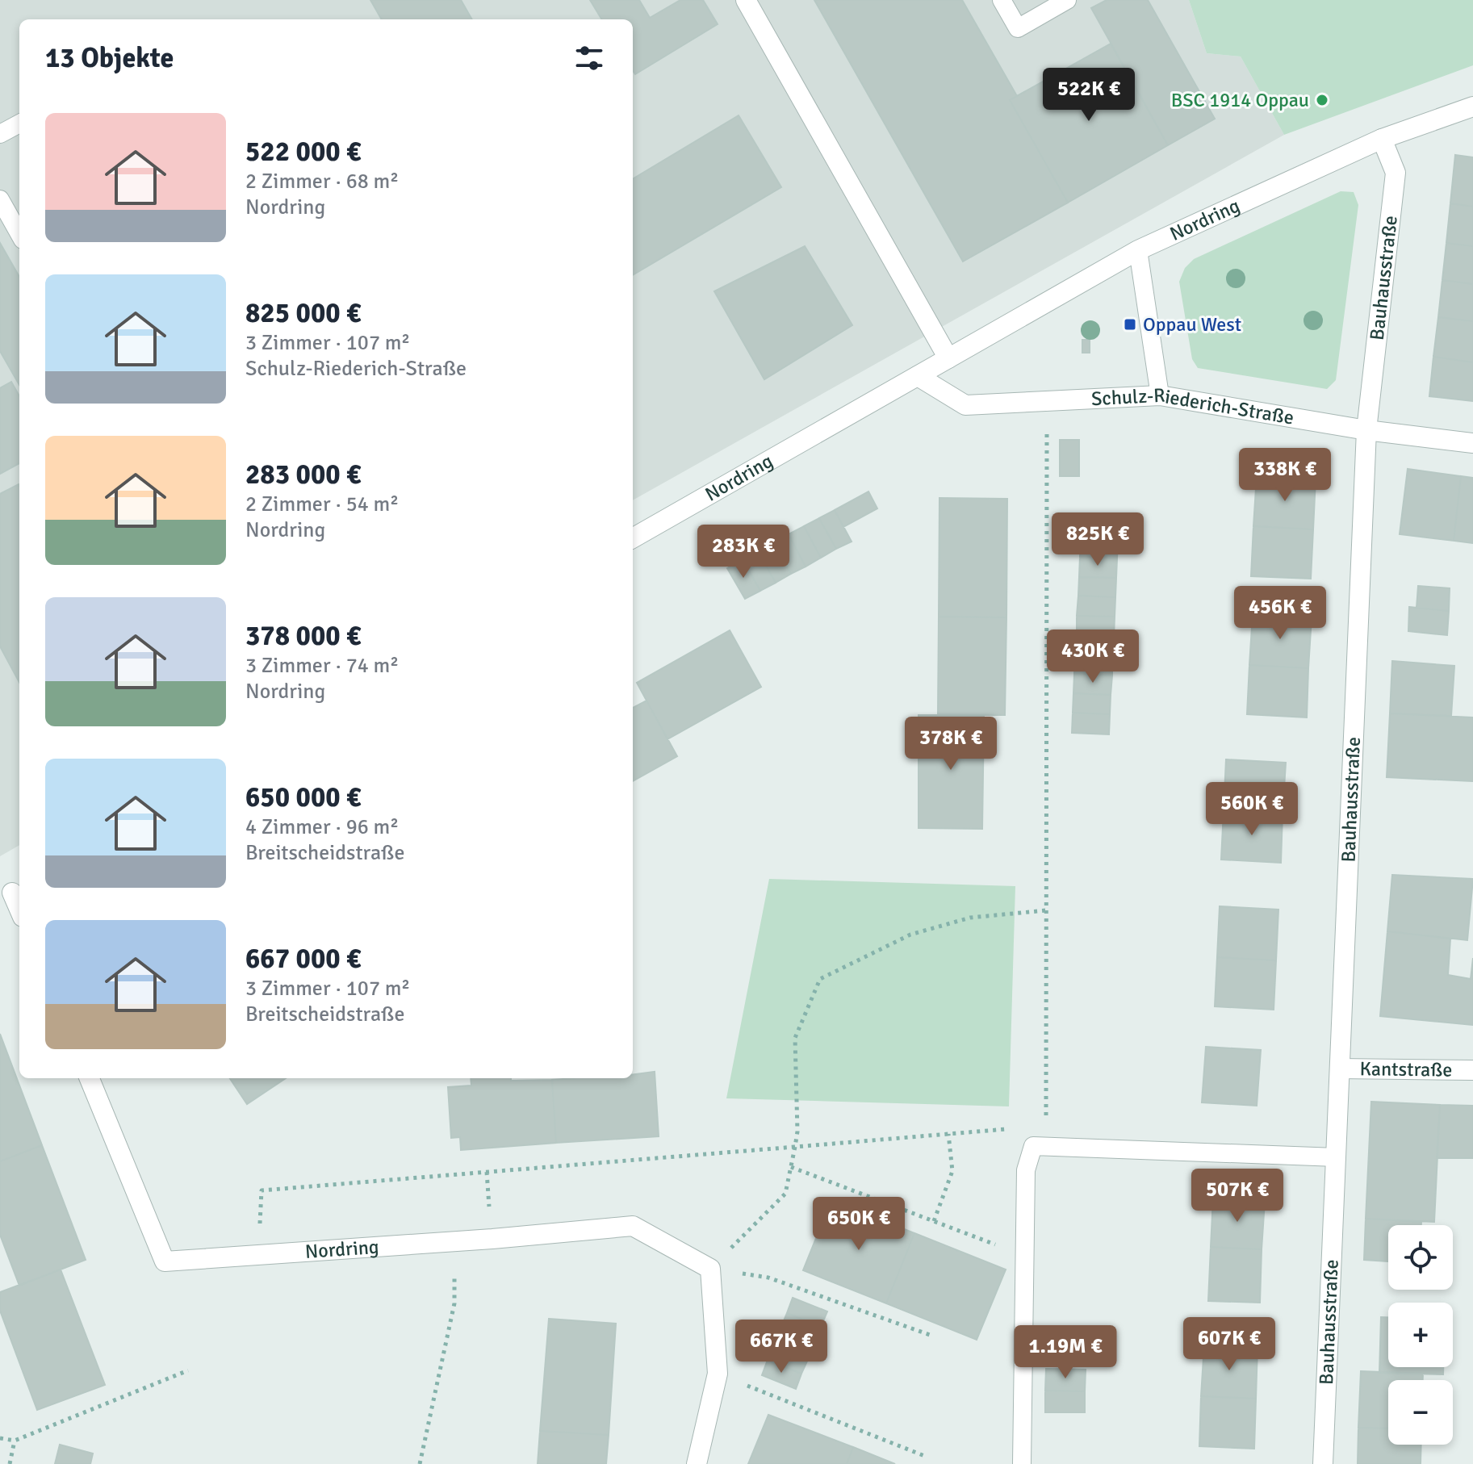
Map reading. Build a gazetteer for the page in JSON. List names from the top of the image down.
{
  "streets": {
    "street": [
      "Nordring",
      "Bauhausstraße",
      "Schulz-Riederich-Straße",
      "Kantstraße"
    ]
  },
  "crossings": [
    ["Nordring", "Bauhausstraße"],
    ["Nordring", "Schulz-Riederich-Straße"],
    ["Bauhausstraße", "Schulz-Riederich-Straße"],
    ["Bauhausstraße", "Kantstraße"]
  ],
  "places": {
    "other": ["BSC 1914 Oppau"],
    "transit": ["Oppau West"]
  },
  "page": {
    "heading": "13 Objekte",
    "price": [
      "522K €",
      "338K €",
      "825K €",
      "283K €",
      "456K €",
      "430K €",
      "378K €",
      "560K €",
      "507K €",
      "650K €",
      "607K €",
      "667K €",
      "1.19M €"
    ],
    "list": [
      {
        "name": "522 000 €",
        "note": "2 Zimmer · 68 m² · Nordring"
      },
      {
        "name": "825 000 €",
        "note": "3 Zimmer · 107 m² · Schulz-Riederich-Straße"
      },
      {
        "name": "283 000 €",
        "note": "2 Zimmer · 54 m² · Nordring"
      },
      {
        "name": "378 000 €",
        "note": "3 Zimmer · 74 m² · Nordring"
      },
      {
        "name": "650 000 €",
        "note": "4 Zimmer · 96 m² · Breitscheidstraße"
      },
      {
        "name": "667 000 €",
        "note": "3 Zimmer · 107 m² · Breitscheidstraße"
      }
    ],
    "map_buttons": ["+", "−"]
  }
}
